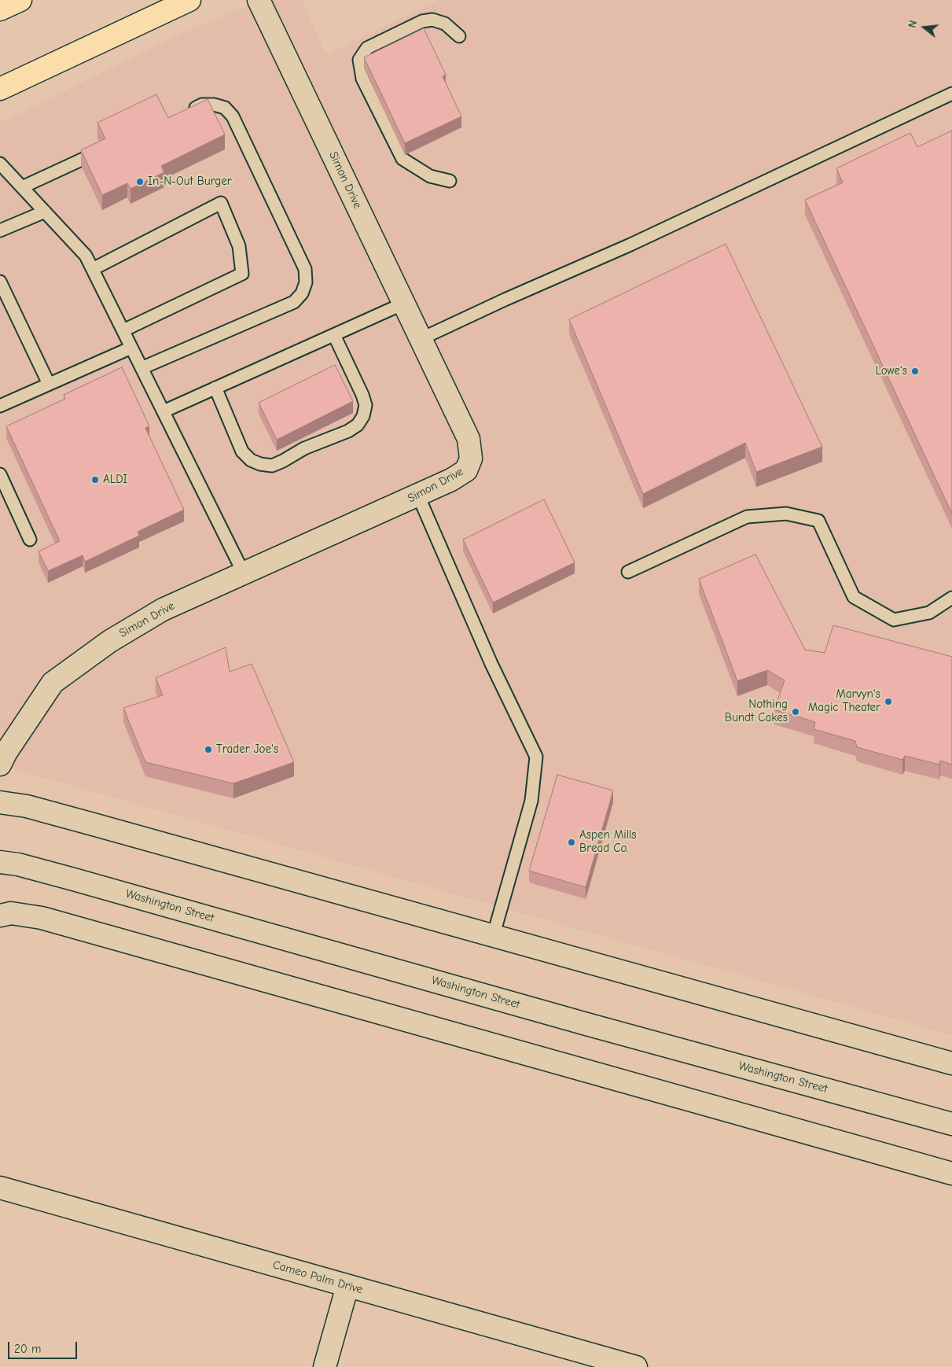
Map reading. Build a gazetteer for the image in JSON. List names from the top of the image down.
{
  "streets": {
    "street": ["Simon Drive", "Washington Street", "Cameo Palm Drive"]
  },
  "places": [
    "In-N-Out Burger",
    "Lowe's",
    "ALDI",
    "Marvyn's Magic Theater",
    "Nothing Bundt Cakes",
    "Trader Joe's",
    "Aspen Mills Bread Co."
  ],
  "scale_bar": "20 m",
  "north": "left"
}
